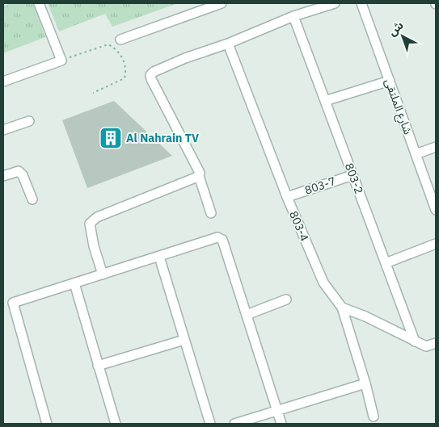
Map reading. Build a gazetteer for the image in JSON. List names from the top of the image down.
{
  "streets": {
    "street": [
      "شارع الملتقى",
      "803-2",
      "803-7",
      "803-4"
    ]
  },
  "crossings": [
    ["803-2", "803-7"],
    ["803-7", "803-4"]
  ],
  "places": {
    "building": ["Al Nahrain TV"]
  },
  "north": "top left"
}
